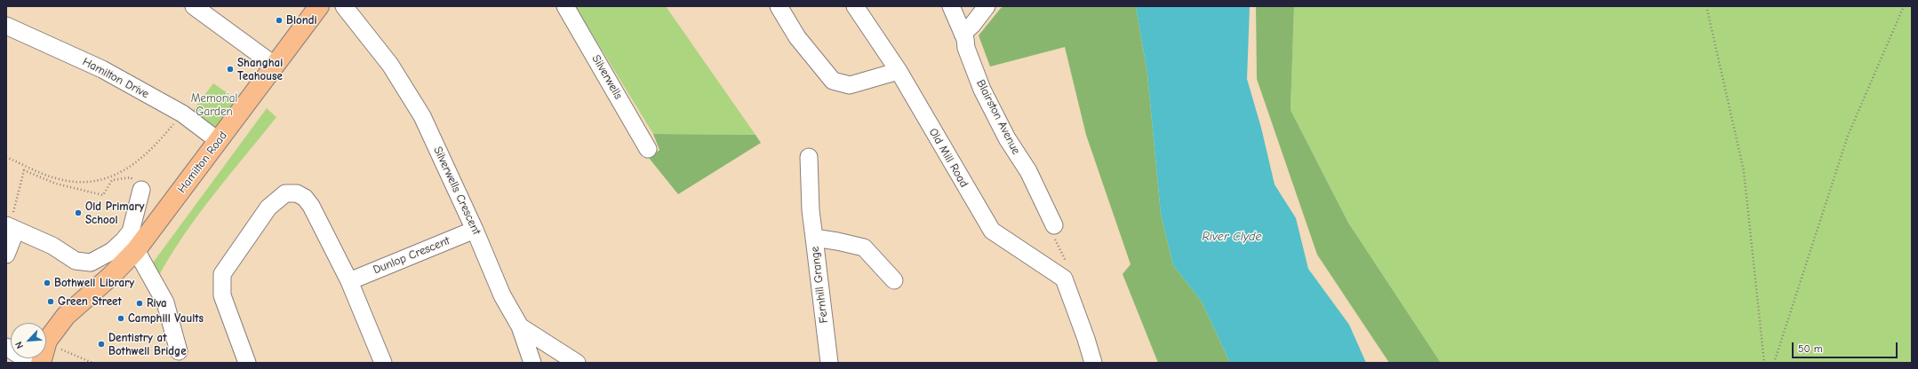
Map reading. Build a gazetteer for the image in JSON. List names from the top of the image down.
{
  "streets": {
    "main road": ["Hamilton Road"],
    "street": [
      "Silverwells",
      "Hamilton Drive",
      "Blairston Avenue",
      "Old Mill Road",
      "Silverwells Crescent",
      "Dunlop Crescent",
      "Fernhill Grange"
    ]
  },
  "crossings": [
    ["Hamilton Drive", "Hamilton Road"],
    ["Silverwells Crescent", "Dunlop Crescent"]
  ],
  "water": ["River Clyde"],
  "parks": ["Memorial Garden"],
  "places": [
    "Blondi",
    "Shanghai Teahouse",
    "Old Primary School",
    "Bothwell Library",
    "Green Street",
    "Riva",
    "Camphill Vaults",
    "Dentistry at Bothwell Bridge"
  ],
  "scale_bar": "50 m",
  "north": "bottom left"
}
